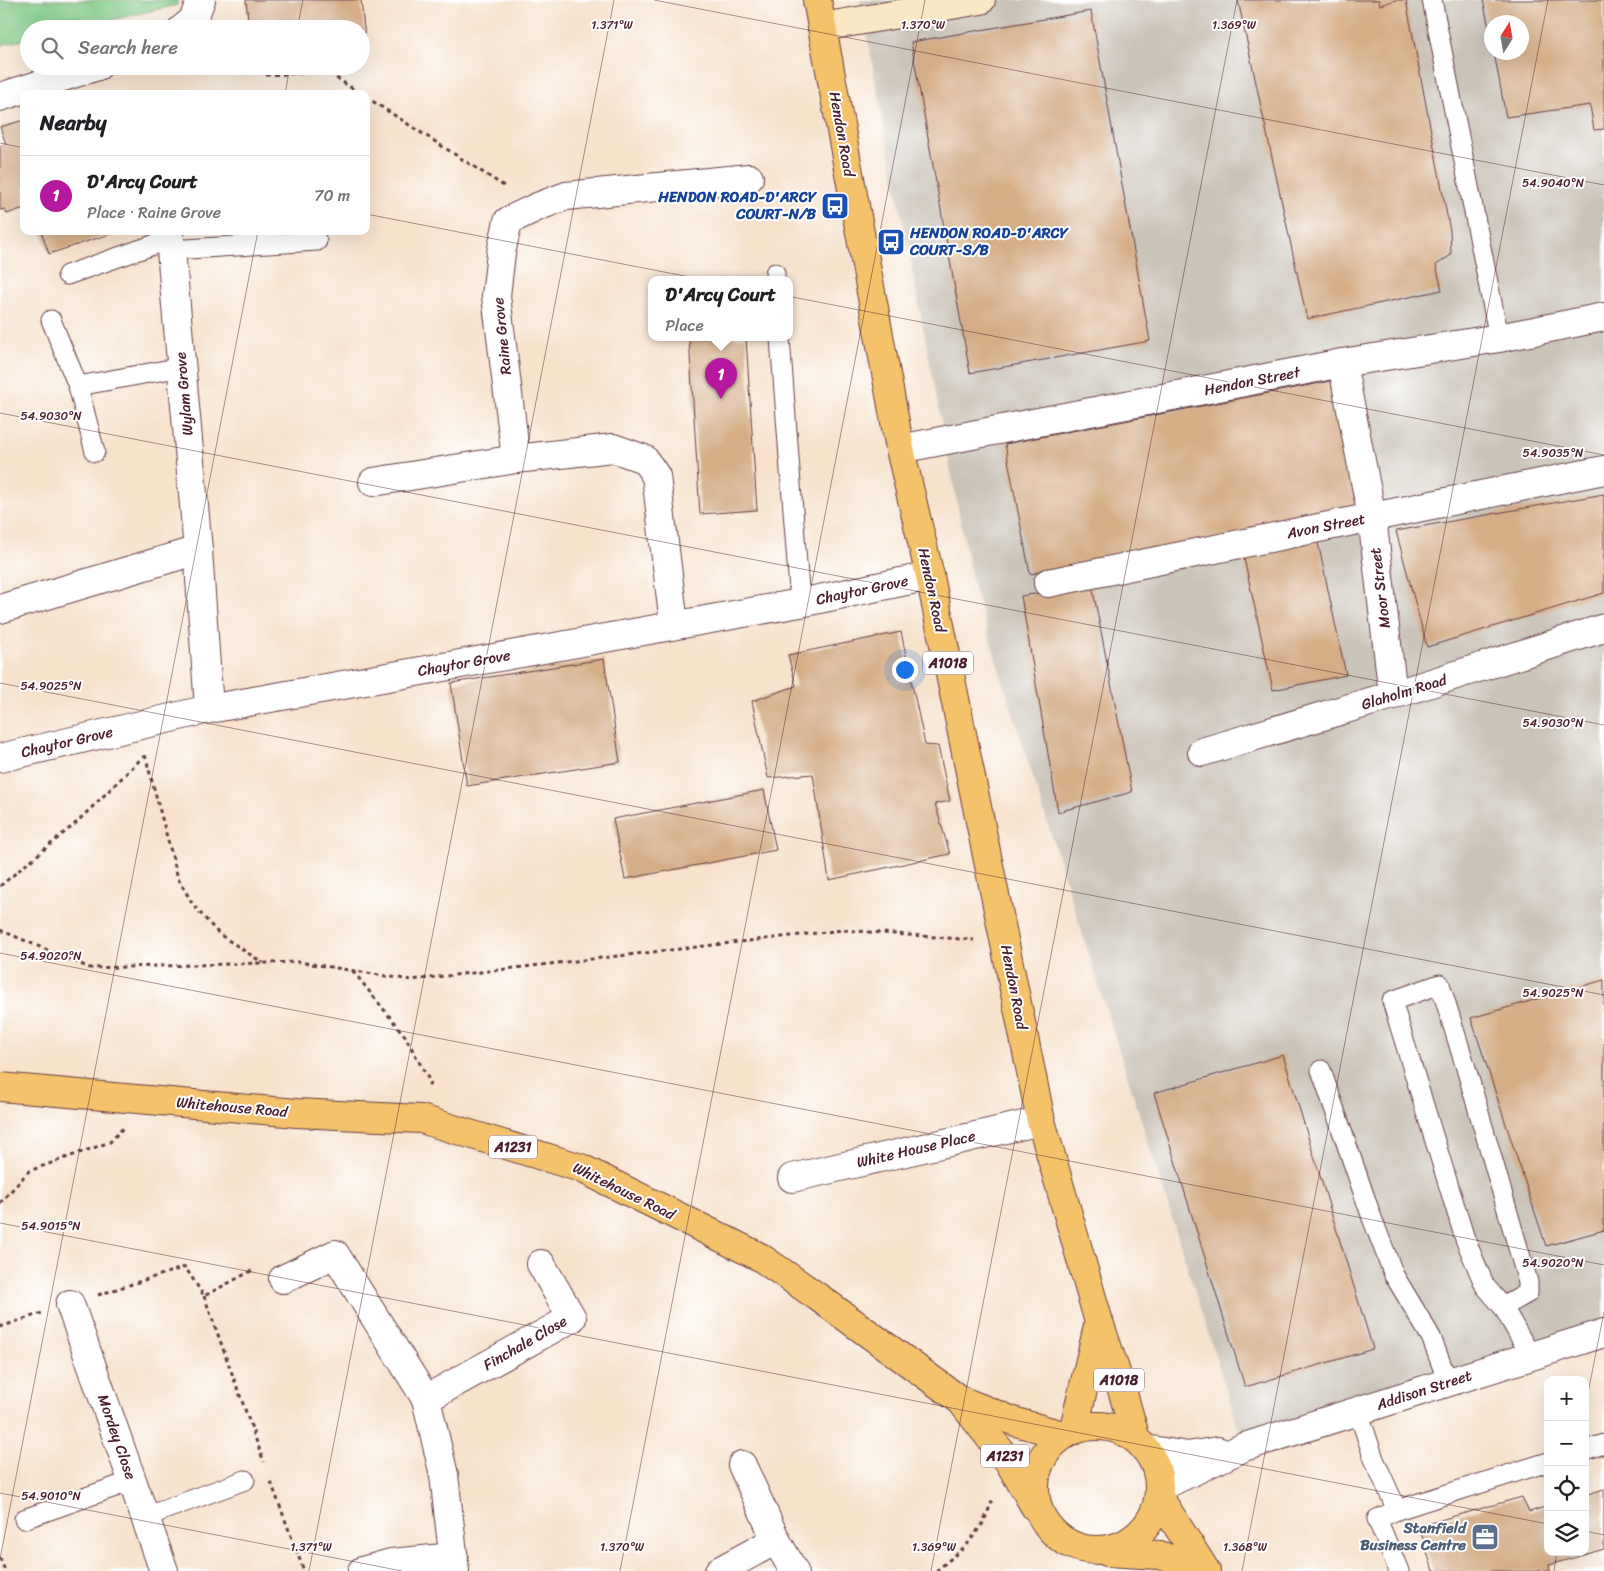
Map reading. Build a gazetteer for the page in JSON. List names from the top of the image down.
{
  "streets": {
    "main road": [
      "Hendon Road",
      "A1018",
      "Whitehouse Road",
      "A1231"
    ],
    "street": [
      "Raine Grove",
      "Hendon Street",
      "Wylam Grove",
      "Avon Street",
      "Moor Street",
      "Chaytor Grove",
      "Glaholm Road",
      "White House Place",
      "Finchale Close",
      "Addison Street",
      "Mordey Close"
    ]
  },
  "crossings": [
    ["Hendon Road", "Hendon Street"],
    ["Hendon Road", "Chaytor Grove"],
    ["Hendon Road", "Whitehouse Road"],
    ["Hendon Road", "White House Place"],
    ["Hendon Street", "Moor Street"],
    ["Wylam Grove", "Chaytor Grove"],
    ["Avon Street", "Moor Street"],
    ["Moor Street", "Glaholm Road"]
  ],
  "places": {
    "bus stop": ["HENDON ROAD-D'ARCY COURT-N/B", "HENDON ROAD-D'ARCY COURT-S/B"],
    "office": ["Stanfield Business Centre"]
  },
  "north": "top",
  "page": {
    "search": "Search here",
    "heading": "Nearby",
    "list": [
      {
        "mark": "1",
        "name": "D'Arcy Court",
        "note": "Place · Raine Grove",
        "value": "70 m"
      }
    ],
    "popup": ["D'Arcy Court", "Place"],
    "pins": "1",
    "map_buttons": ["+", "−"]
  },
  "coordinates": [
    "1.371°W",
    "1.370°W",
    "1.369°W",
    "54.9040°N",
    "54.9030°N",
    "54.9035°N",
    "54.9025°N",
    "54.9020°N",
    "54.9015°N",
    "54.9010°N",
    "1.368°W"
  ]
}
